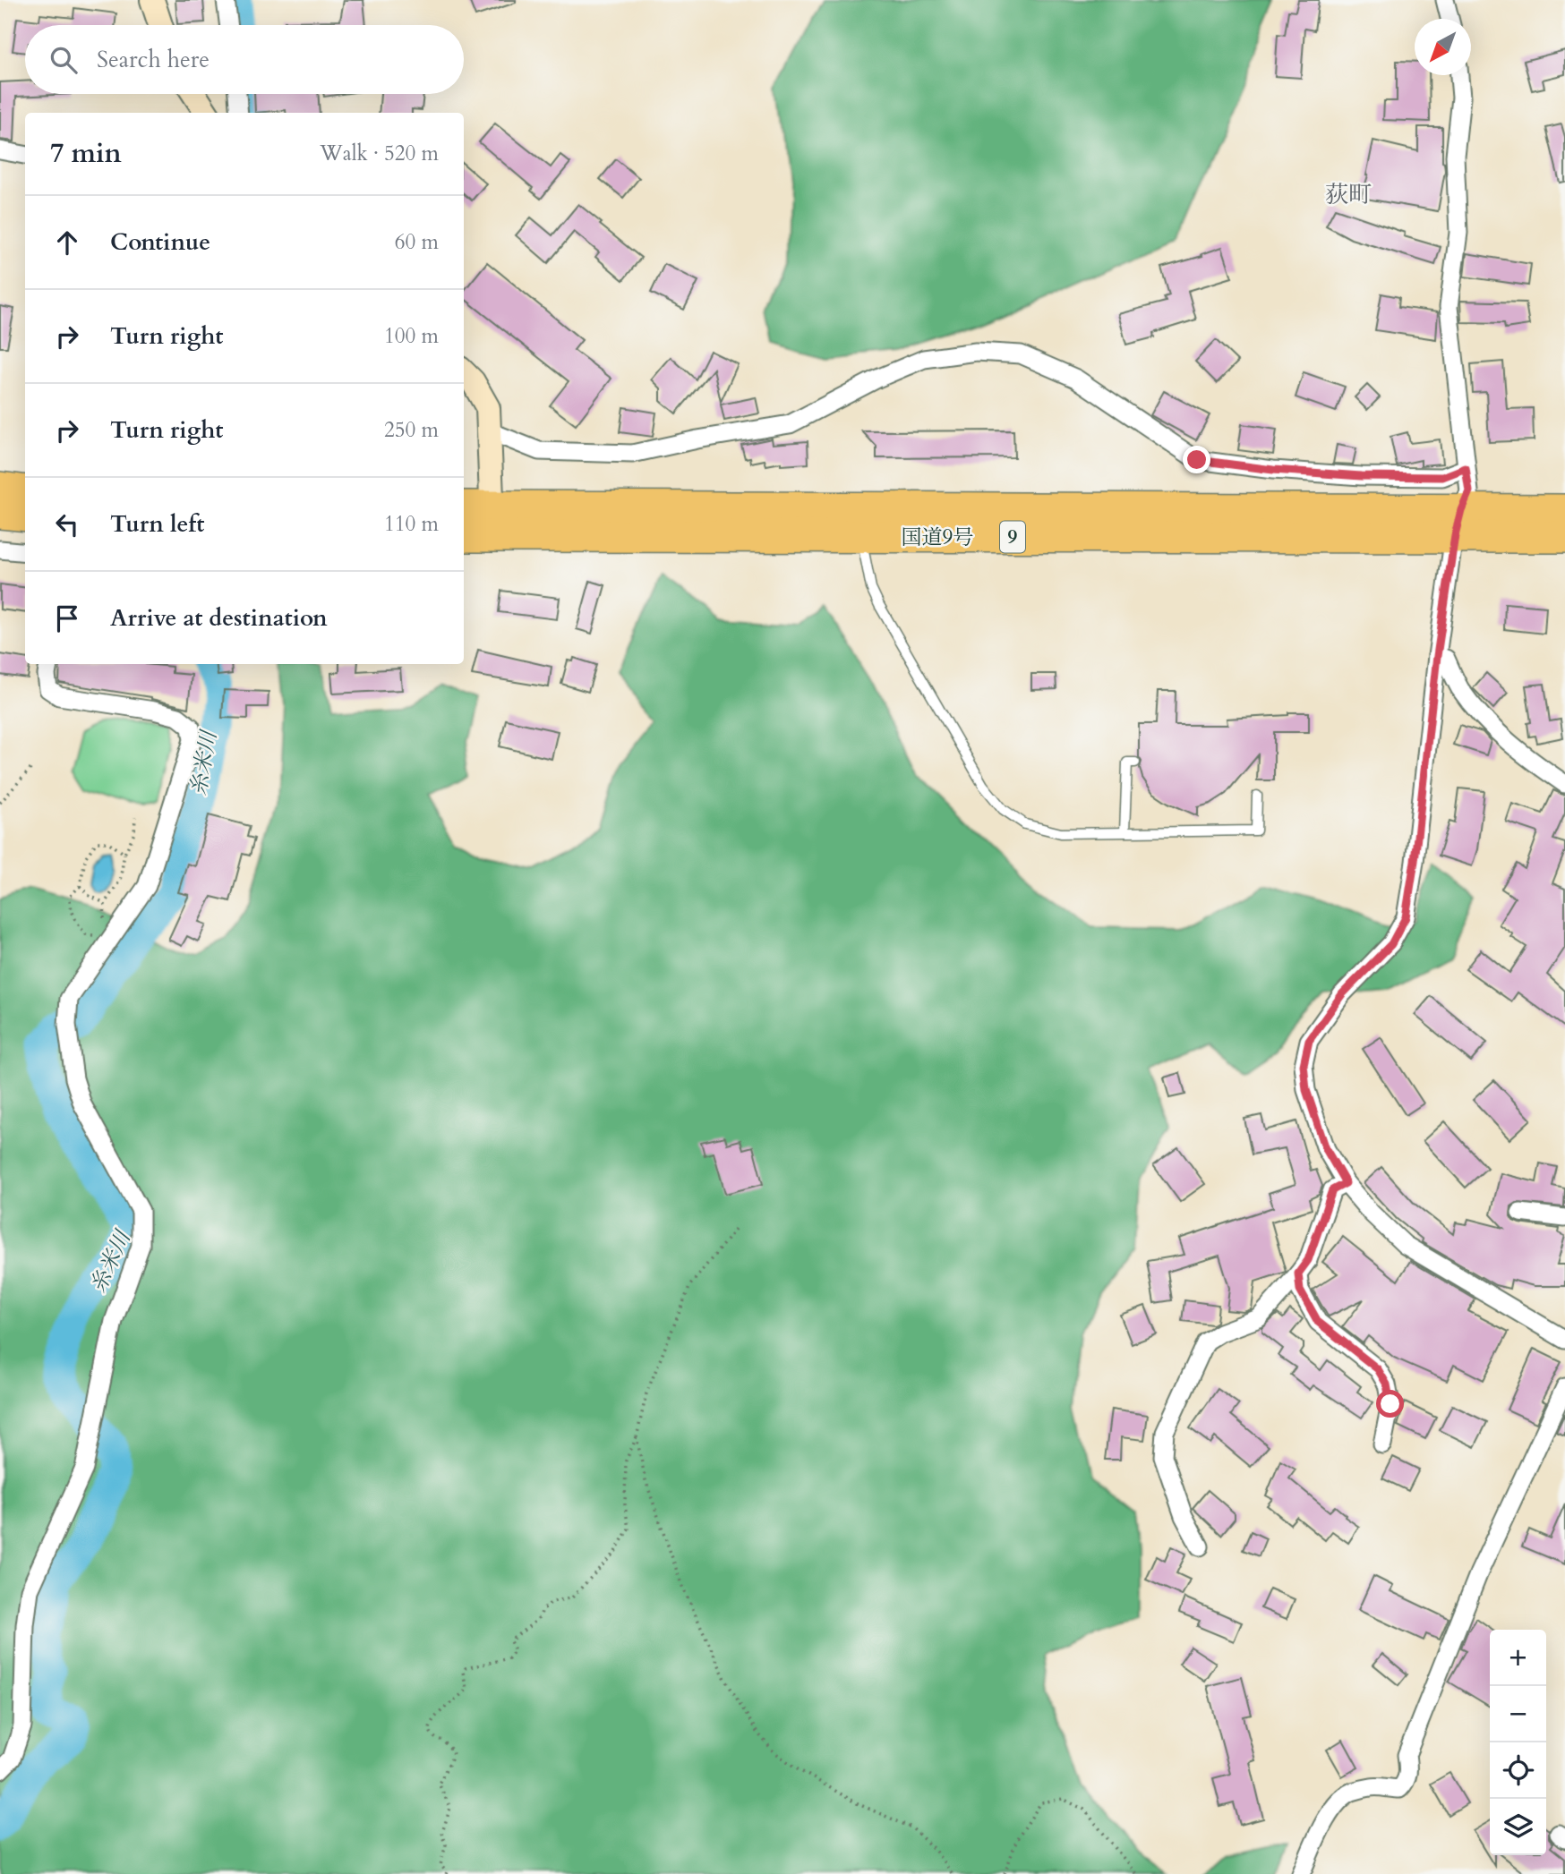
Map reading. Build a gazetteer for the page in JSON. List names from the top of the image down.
{
  "streets": {
    "highway": ["国道9号", "9"]
  },
  "districts": ["荻町"],
  "water": ["糸米川"],
  "north": "bottom left",
  "page": {
    "search": "Search here",
    "heading": ["7 min", "Walk · 520 m"],
    "list": [
      ["Continue", "60 m"],
      ["Turn right", "100 m"],
      ["Turn right", "250 m"],
      ["Turn left", "110 m"],
      "Arrive at destination"
    ],
    "map_buttons": ["+", "−"]
  }
}
